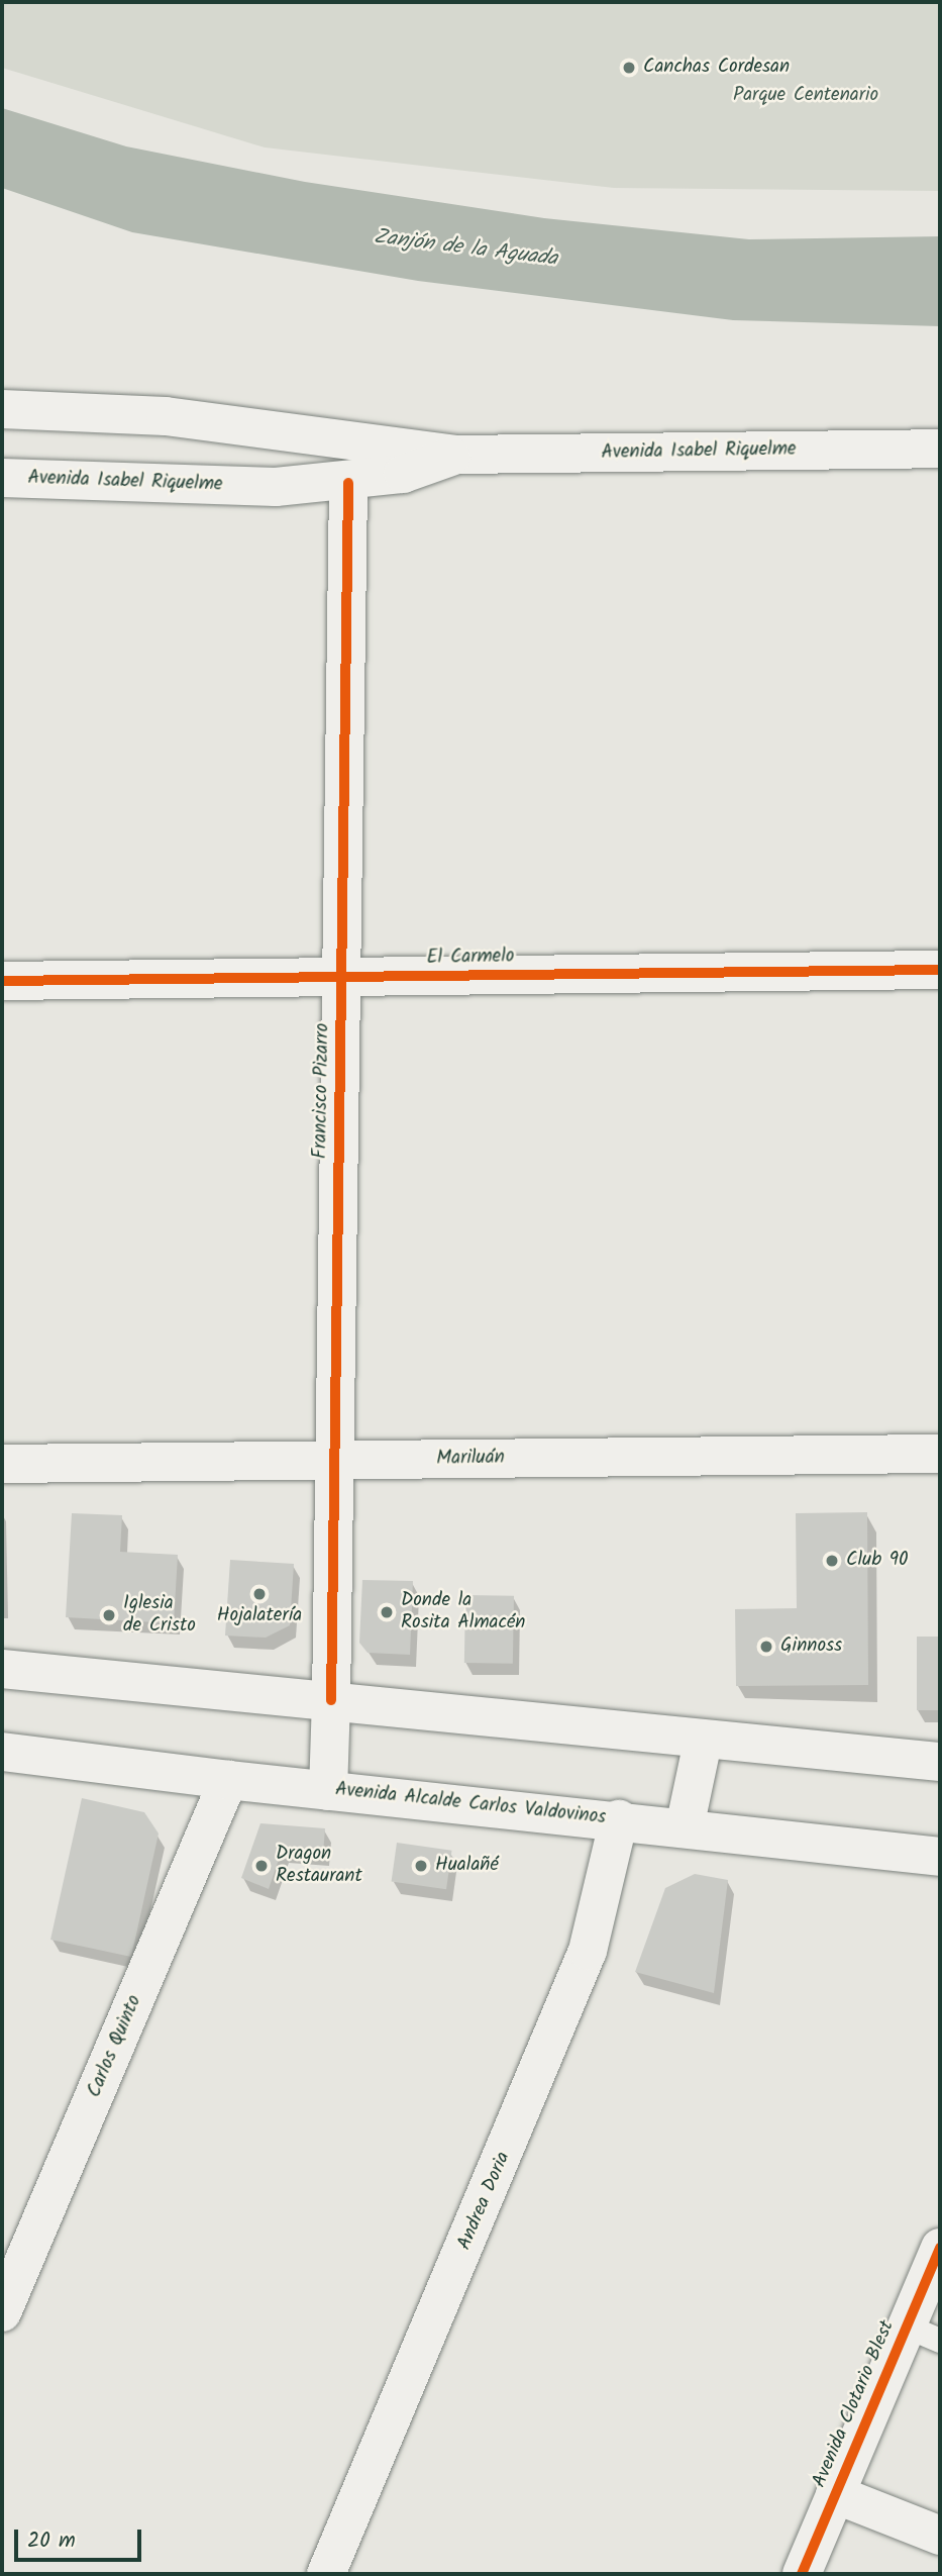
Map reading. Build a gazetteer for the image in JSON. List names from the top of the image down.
{
  "streets": {
    "main road": [
      "Avenida Isabel Riquelme",
      "El Carmelo",
      "Francisco Pizarro",
      "Mariluán",
      "Avenida Alcalde Carlos Valdovinos",
      "Carlos Quinto",
      "Andrea Doria",
      "Avenida Clotario Blest"
    ]
  },
  "crossings": [
    ["Avenida Isabel Riquelme", "Francisco Pizarro"],
    ["El Carmelo", "Francisco Pizarro"],
    ["Francisco Pizarro", "Mariluán"],
    ["Francisco Pizarro", "Avenida Alcalde Carlos Valdovinos"],
    ["Avenida Alcalde Carlos Valdovinos", "Carlos Quinto"],
    ["Avenida Alcalde Carlos Valdovinos", "Andrea Doria"]
  ],
  "water": ["Zanjón de la Aguada"],
  "parks": ["Parque Centenario"],
  "places": [
    "Canchas Cordesan",
    "Club 90",
    "Hojalatería",
    "Donde la Rosita Almacén",
    "Iglesia de Cristo",
    "Ginnoss",
    "Dragon Restaurant",
    "Hualañé"
  ],
  "scale_bar": "20 m"
}
